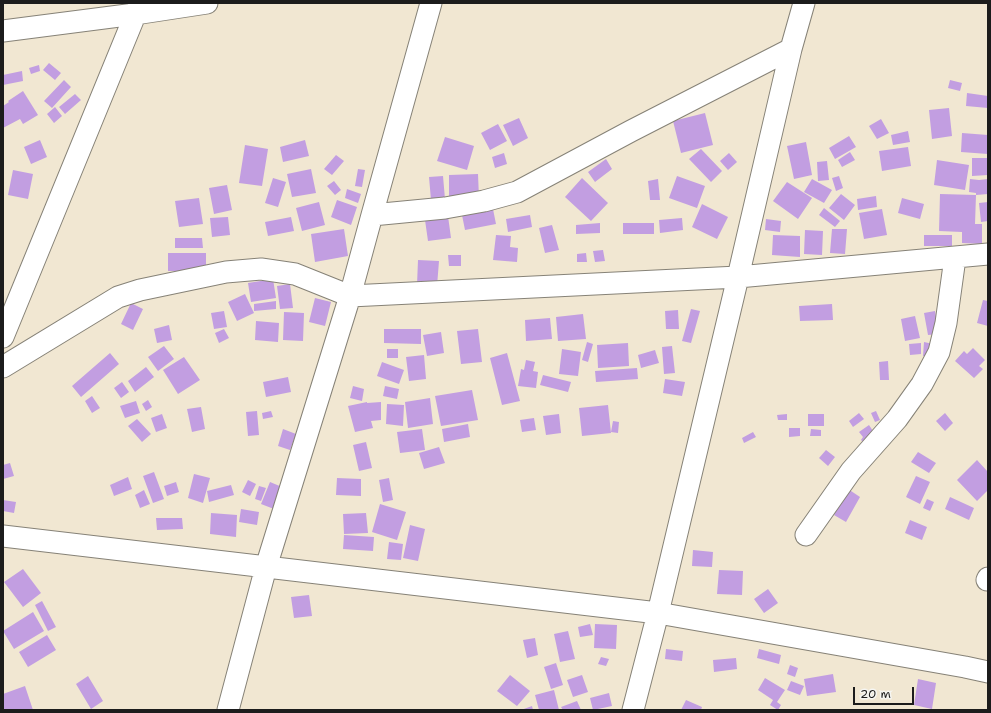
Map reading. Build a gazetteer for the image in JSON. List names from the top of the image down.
{
  "scale_bar": "20 m"
}
